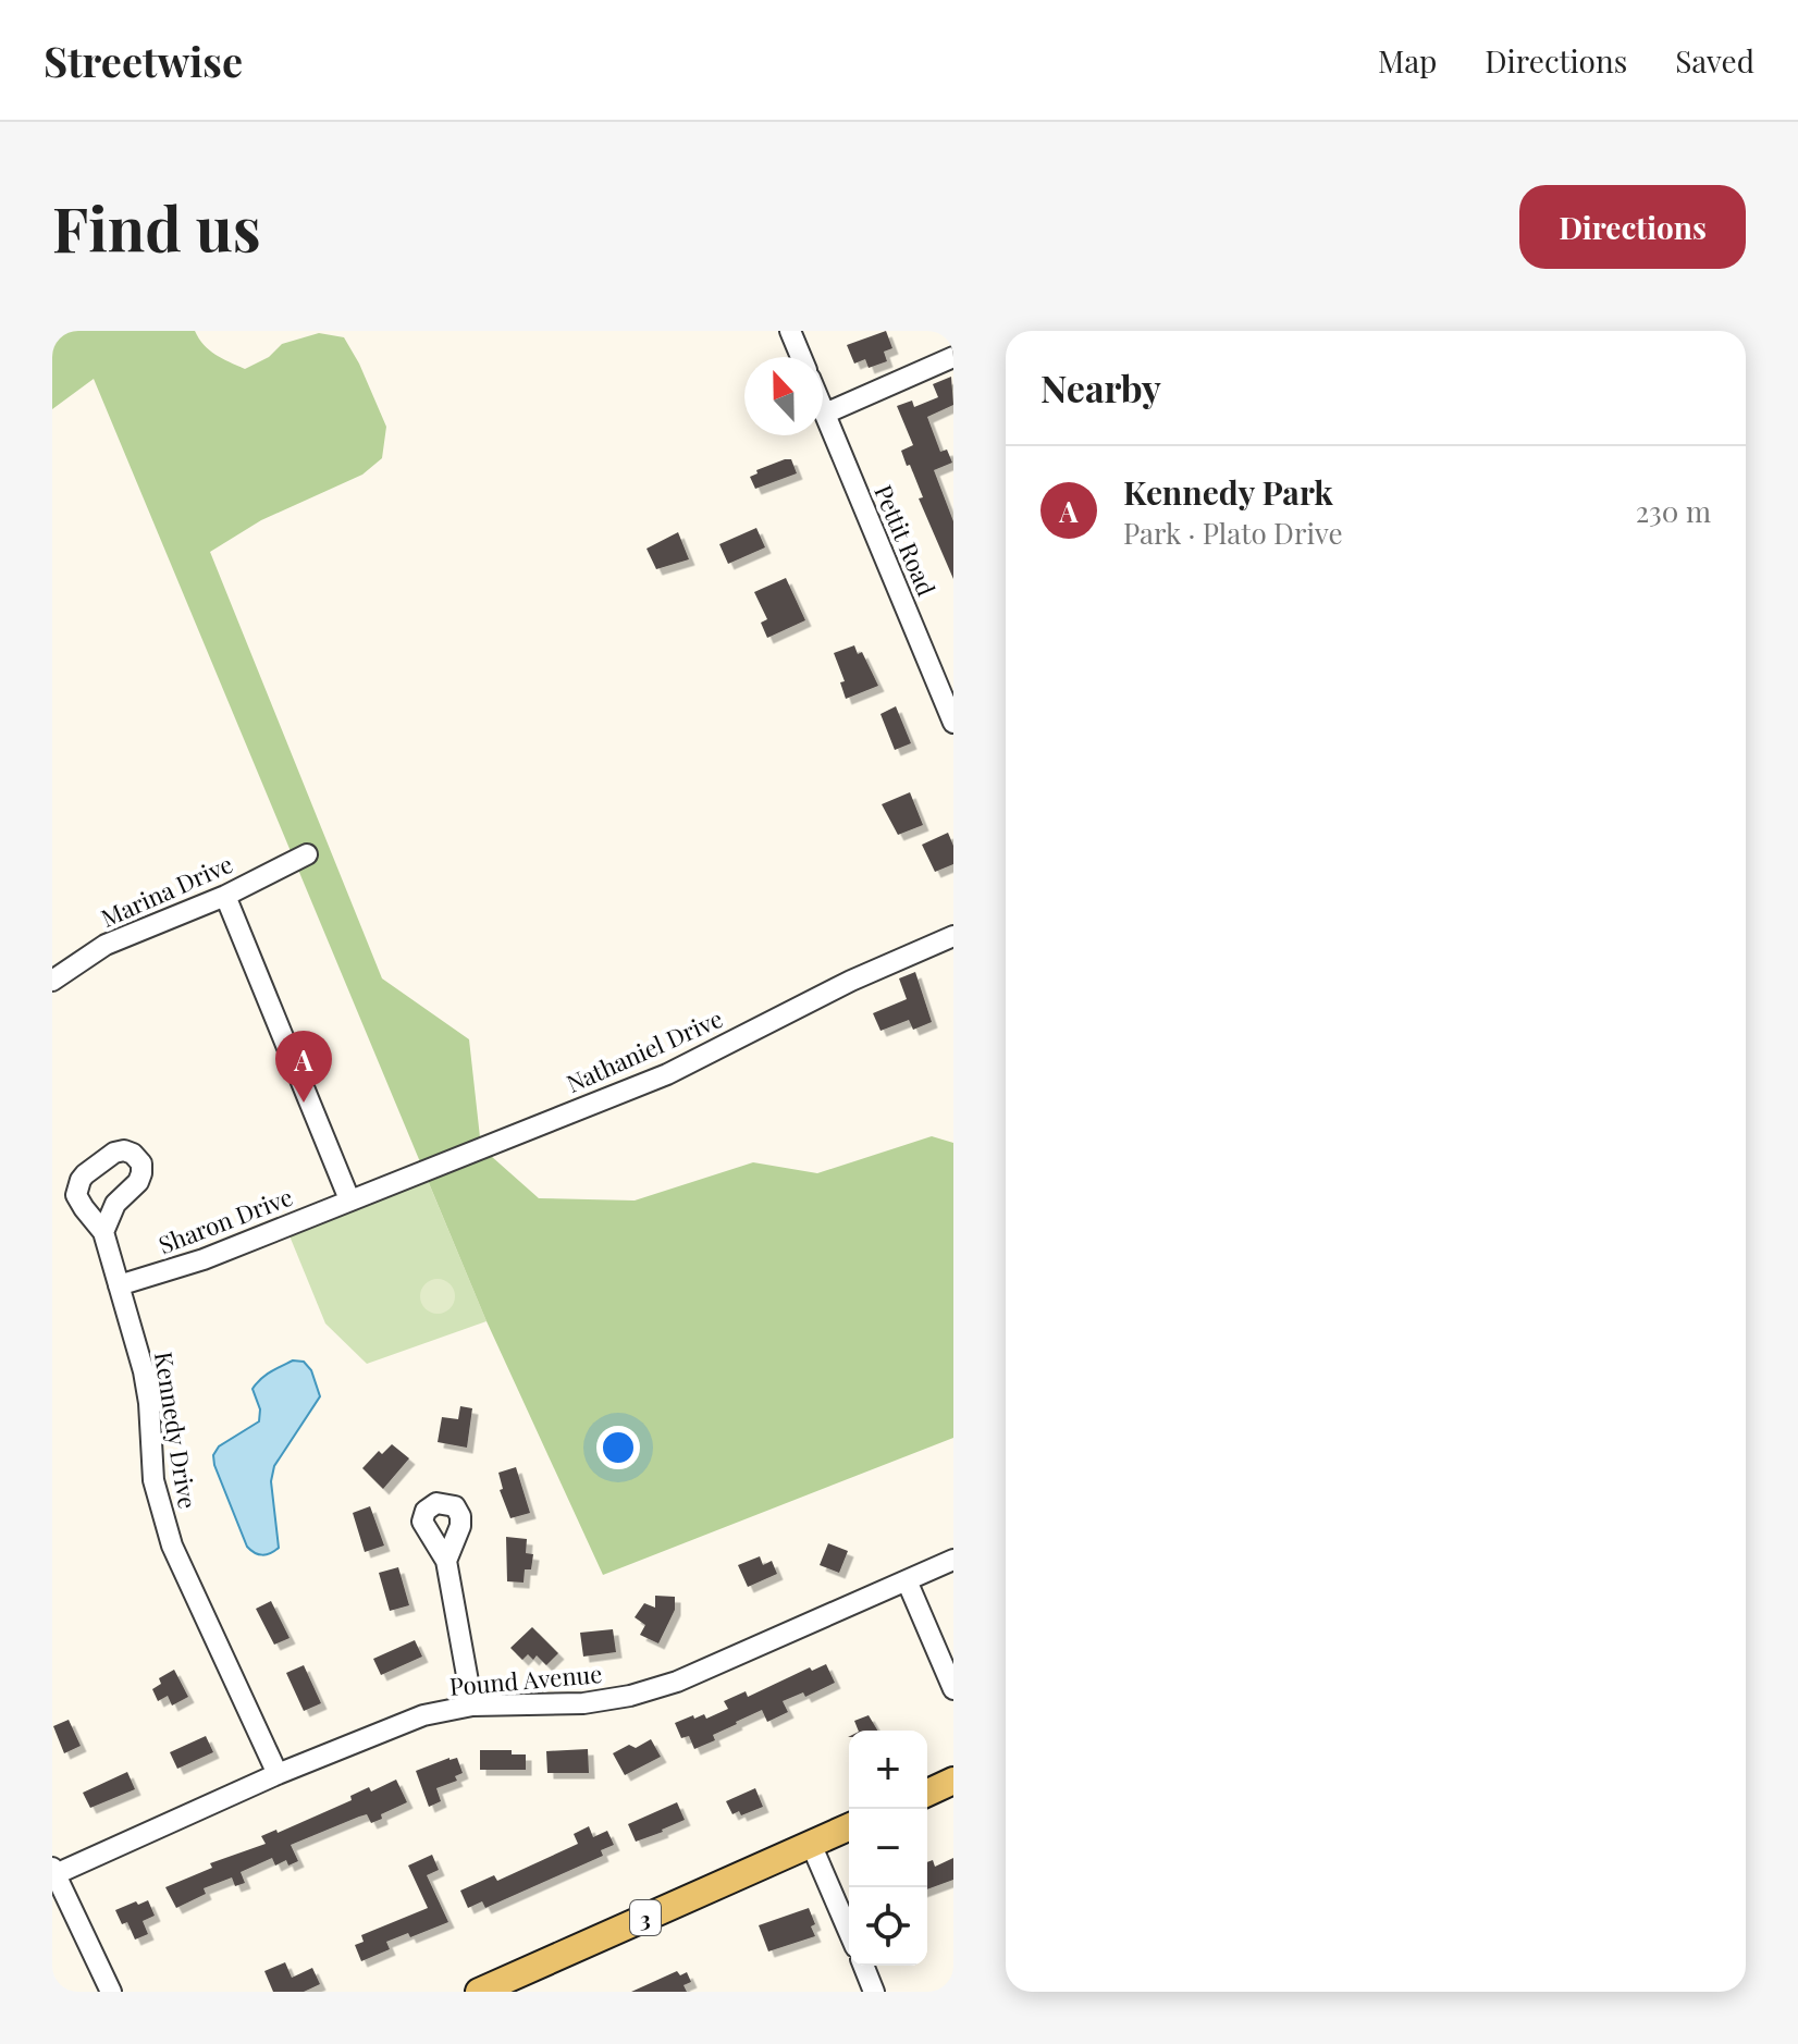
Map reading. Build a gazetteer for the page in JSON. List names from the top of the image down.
{
  "streets": {
    "main road": ["3"],
    "street": [
      "Pettit Road",
      "Marina Drive",
      "Nathaniel Drive",
      "Sharon Drive",
      "Kennedy Drive",
      "Pound Avenue"
    ]
  },
  "crossings": [
    ["Nathaniel Drive", "Sharon Drive"],
    ["Sharon Drive", "Kennedy Drive"],
    ["Kennedy Drive", "Pound Avenue"]
  ],
  "north": "top",
  "page": {
    "header": "Streetwise",
    "nav": ["Map", "Directions", "Saved"],
    "buttons": "Directions",
    "title": "Find us",
    "heading": "Nearby",
    "list": [
      {
        "mark": "A",
        "name": "Kennedy Park",
        "note": "Park · Plato Drive",
        "value": "230 m"
      }
    ],
    "pins": "A",
    "map_buttons": ["+", "−"]
  }
}
